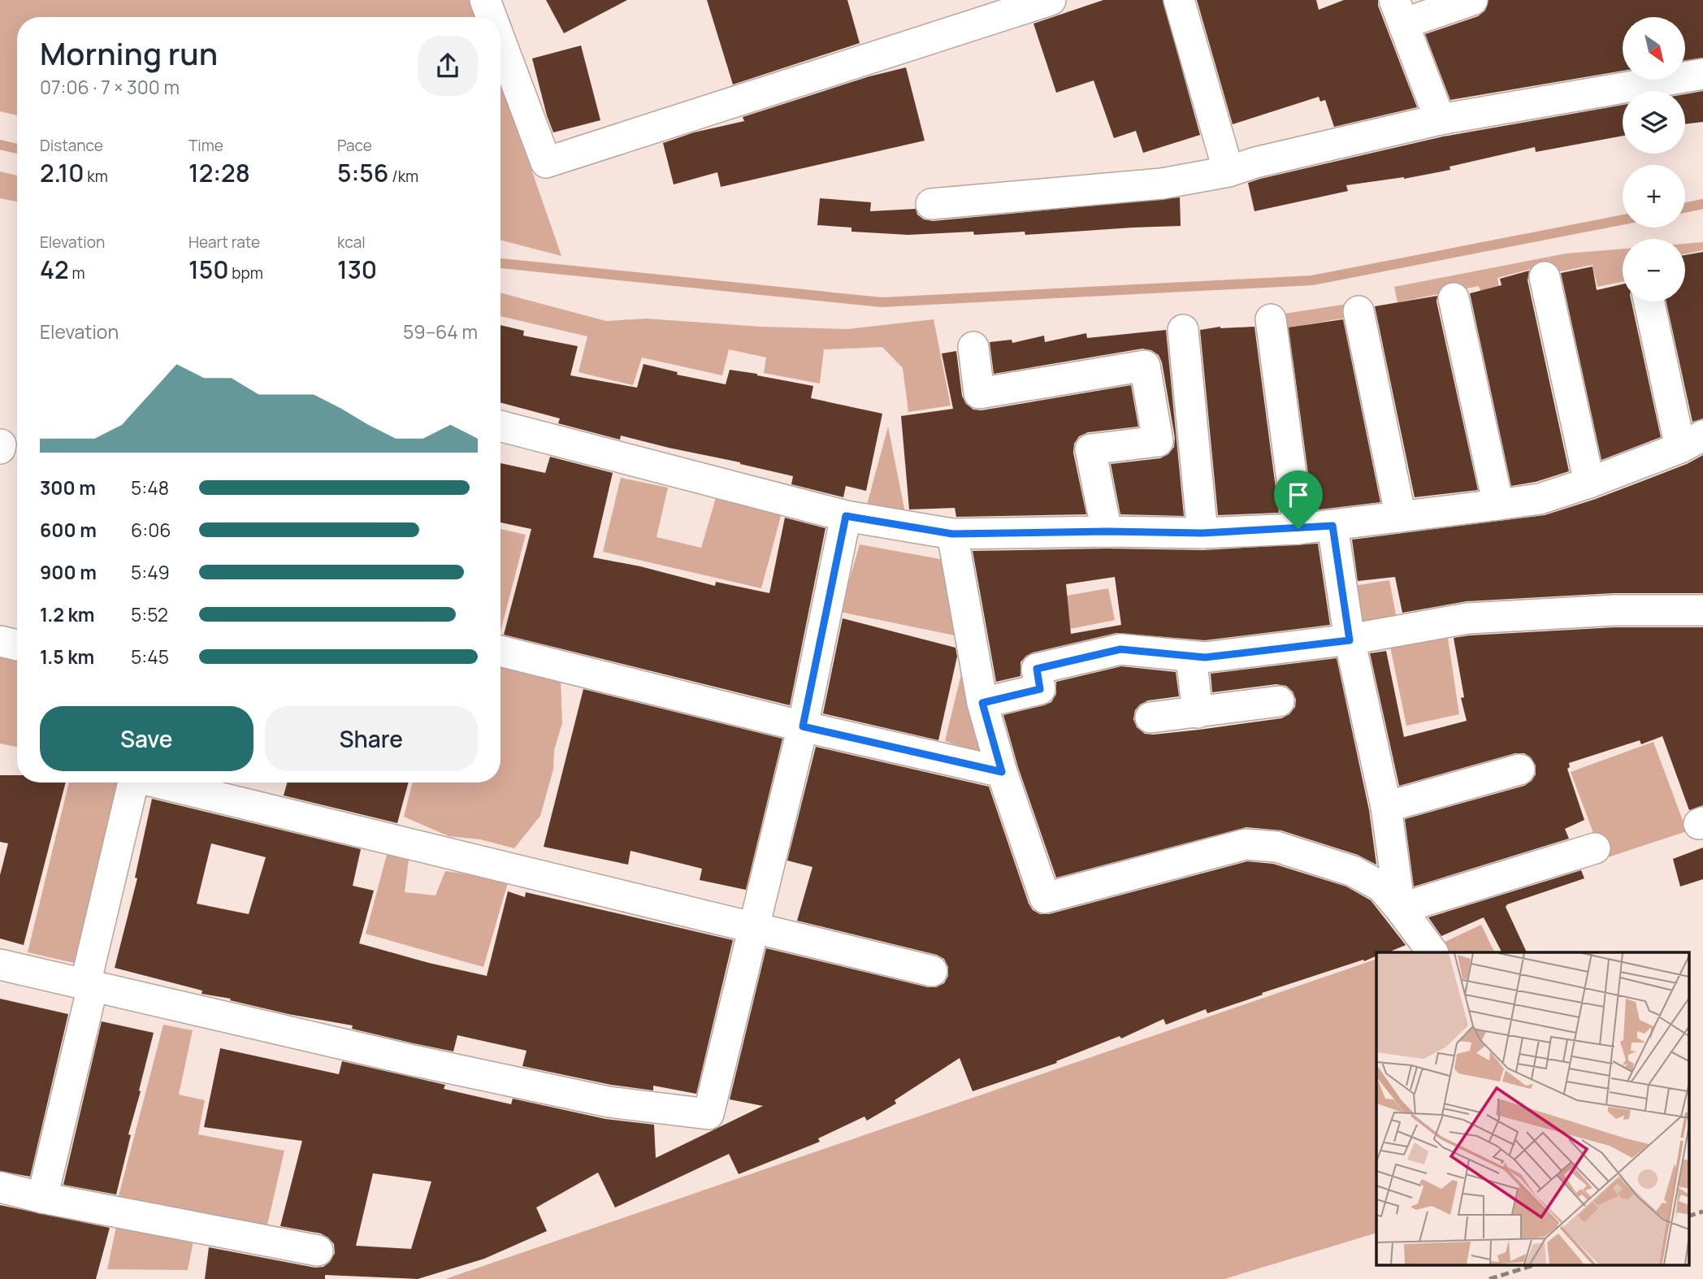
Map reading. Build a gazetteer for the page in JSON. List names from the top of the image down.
{
  "north": "bottom right",
  "page": {
    "map_buttons": ["+", "−"],
    "heading": ["Morning run", "07:06 · 7 × 300 m"],
    "stats": [
      ["Distance", "2.10 km"],
      ["Time", "12:28"],
      ["Pace", "5:56 /km"],
      ["Elevation", "42 m"],
      ["Heart rate", "150 bpm"],
      ["kcal", "130"]
    ],
    "chart": ["Elevation", "59–64 m"],
    "list": [
      {
        "name": "300 m",
        "note": "5:48"
      },
      {
        "name": "600 m",
        "note": "6:06"
      },
      {
        "name": "900 m",
        "note": "5:49"
      },
      {
        "name": "1.2 km",
        "note": "5:52"
      },
      {
        "name": "1.5 km",
        "note": "5:45"
      }
    ],
    "buttons": ["Save", "Share"]
  }
}
